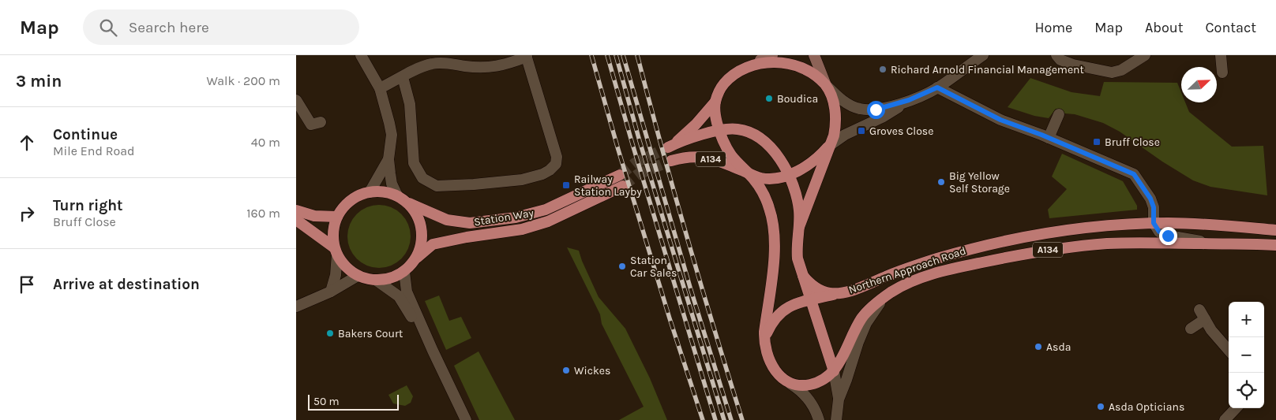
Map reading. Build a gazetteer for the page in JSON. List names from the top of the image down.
{
  "streets": {
    "main road": ["A134", "Station Way", "Northern Approach Road"]
  },
  "crossings": [
    ["A134", "Northern Approach Road"]
  ],
  "places": {
    "other": [
      "Richard Arnold Financial Management",
      "Boudica",
      "Big Yellow Self Storage",
      "Station Car Sales",
      "Bakers Court",
      "Asda",
      "Wickes",
      "Asda Opticians"
    ],
    "transit": ["Groves Close", "Bruff Close", "Railway Station Layby"]
  },
  "scale_bar": "50 m",
  "north": "top right",
  "page": {
    "header": "Map",
    "search": "Search here",
    "nav": [
      "Home",
      "Map",
      "About",
      "Contact"
    ],
    "heading": ["3 min", "Walk · 200 m"],
    "list": [
      ["Continue", "Mile End Road", "40 m"],
      ["Turn right", "Bruff Close", "160 m"],
      "Arrive at destination"
    ],
    "map_buttons": ["+", "−"],
    "scale": "50 m"
  }
}
